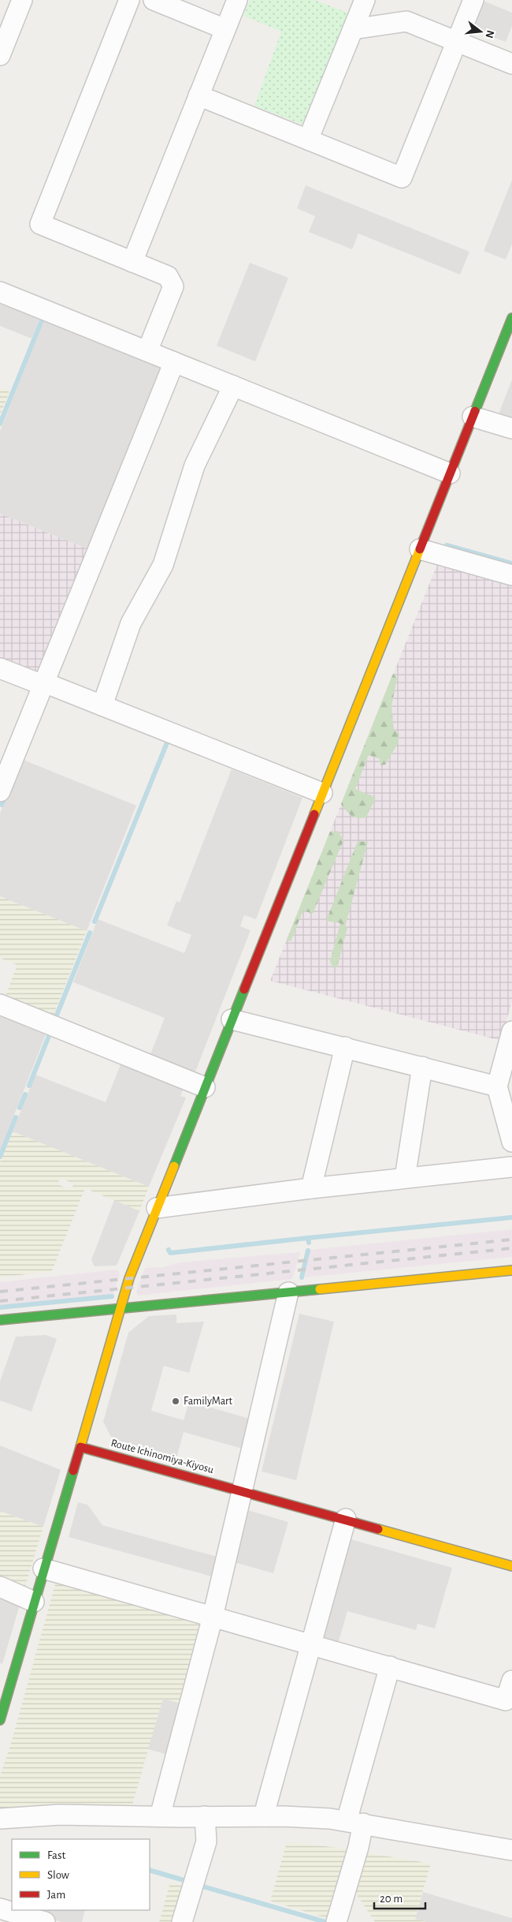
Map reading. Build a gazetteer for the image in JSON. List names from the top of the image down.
{
  "streets": {
    "street": ["Route Ichinomiya-Kiyosu"]
  },
  "places": ["FamilyMart"],
  "legend": ["Fast", "Slow", "Jam"],
  "scale_bar": "20 m",
  "north": "right"
}
